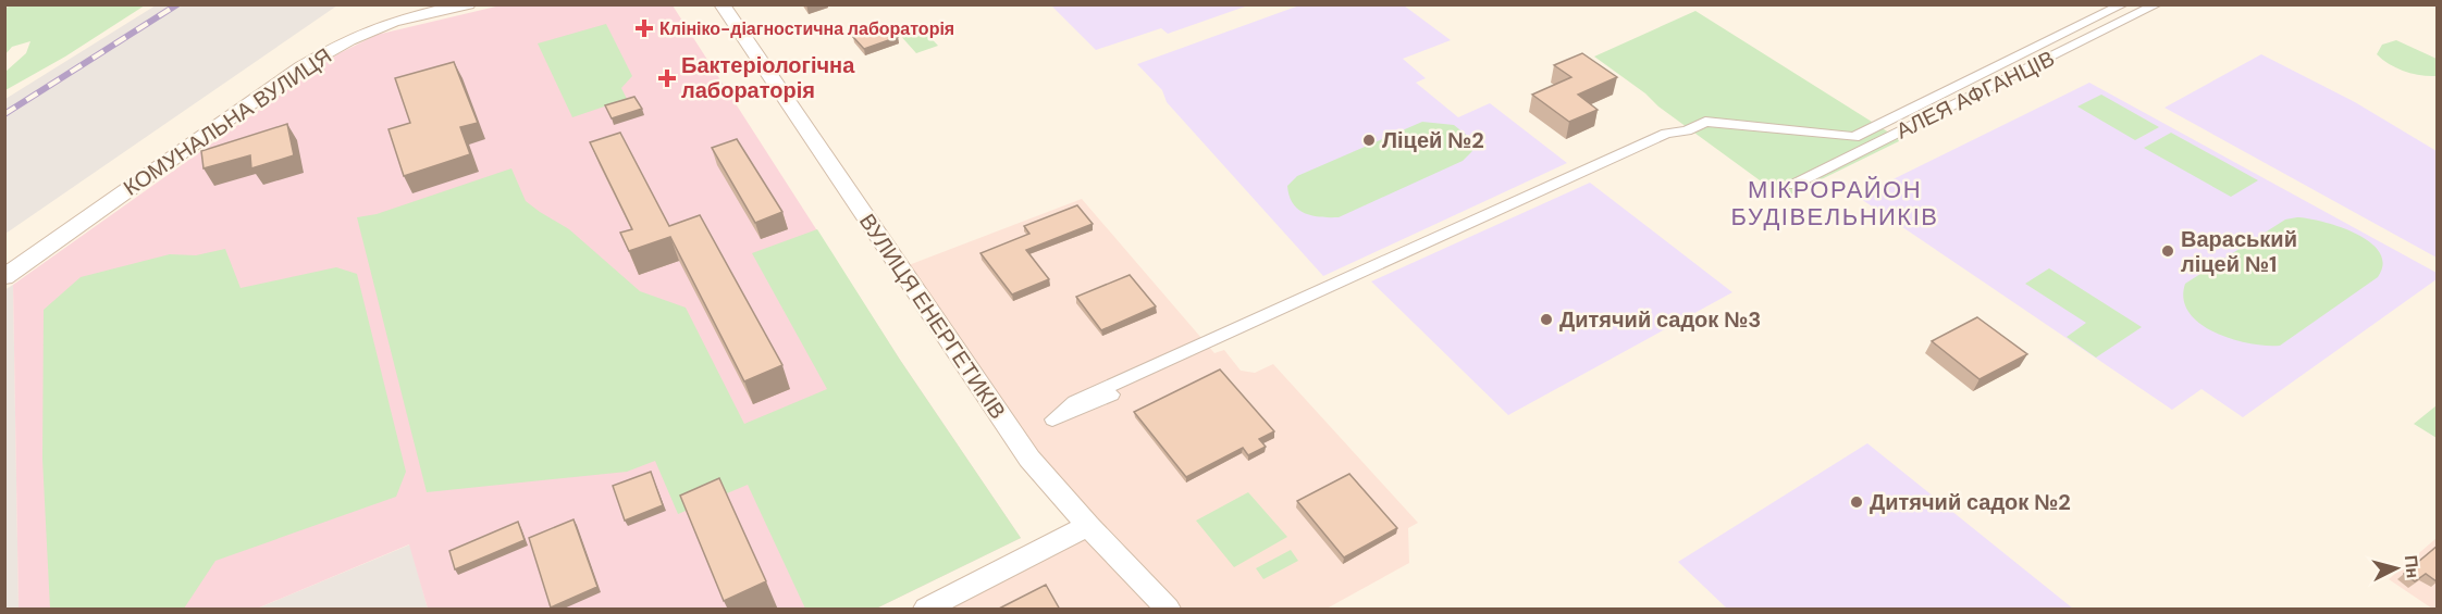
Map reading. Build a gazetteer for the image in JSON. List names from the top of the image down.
{
  "streets": {
    "street": ["АЛЕЯ АФГАНЦІВ", "КОМУНАЛЬНА ВУЛИЦЯ", "ВУЛИЦЯ ЕНЕРГЕТИКІВ"]
  },
  "districts": ["МІКРОРАЙОН БУДІВЕЛЬНИКІВ"],
  "places": {
    "health": ["Клініко-діагностична лабораторія", "Бактеріологічна лабораторія"],
    "other": [
      "Ліцей №2",
      "Вараський ліцей №1",
      "Дитячий садок №3",
      "Дитячий садок №2"
    ]
  },
  "north": "right"
}
